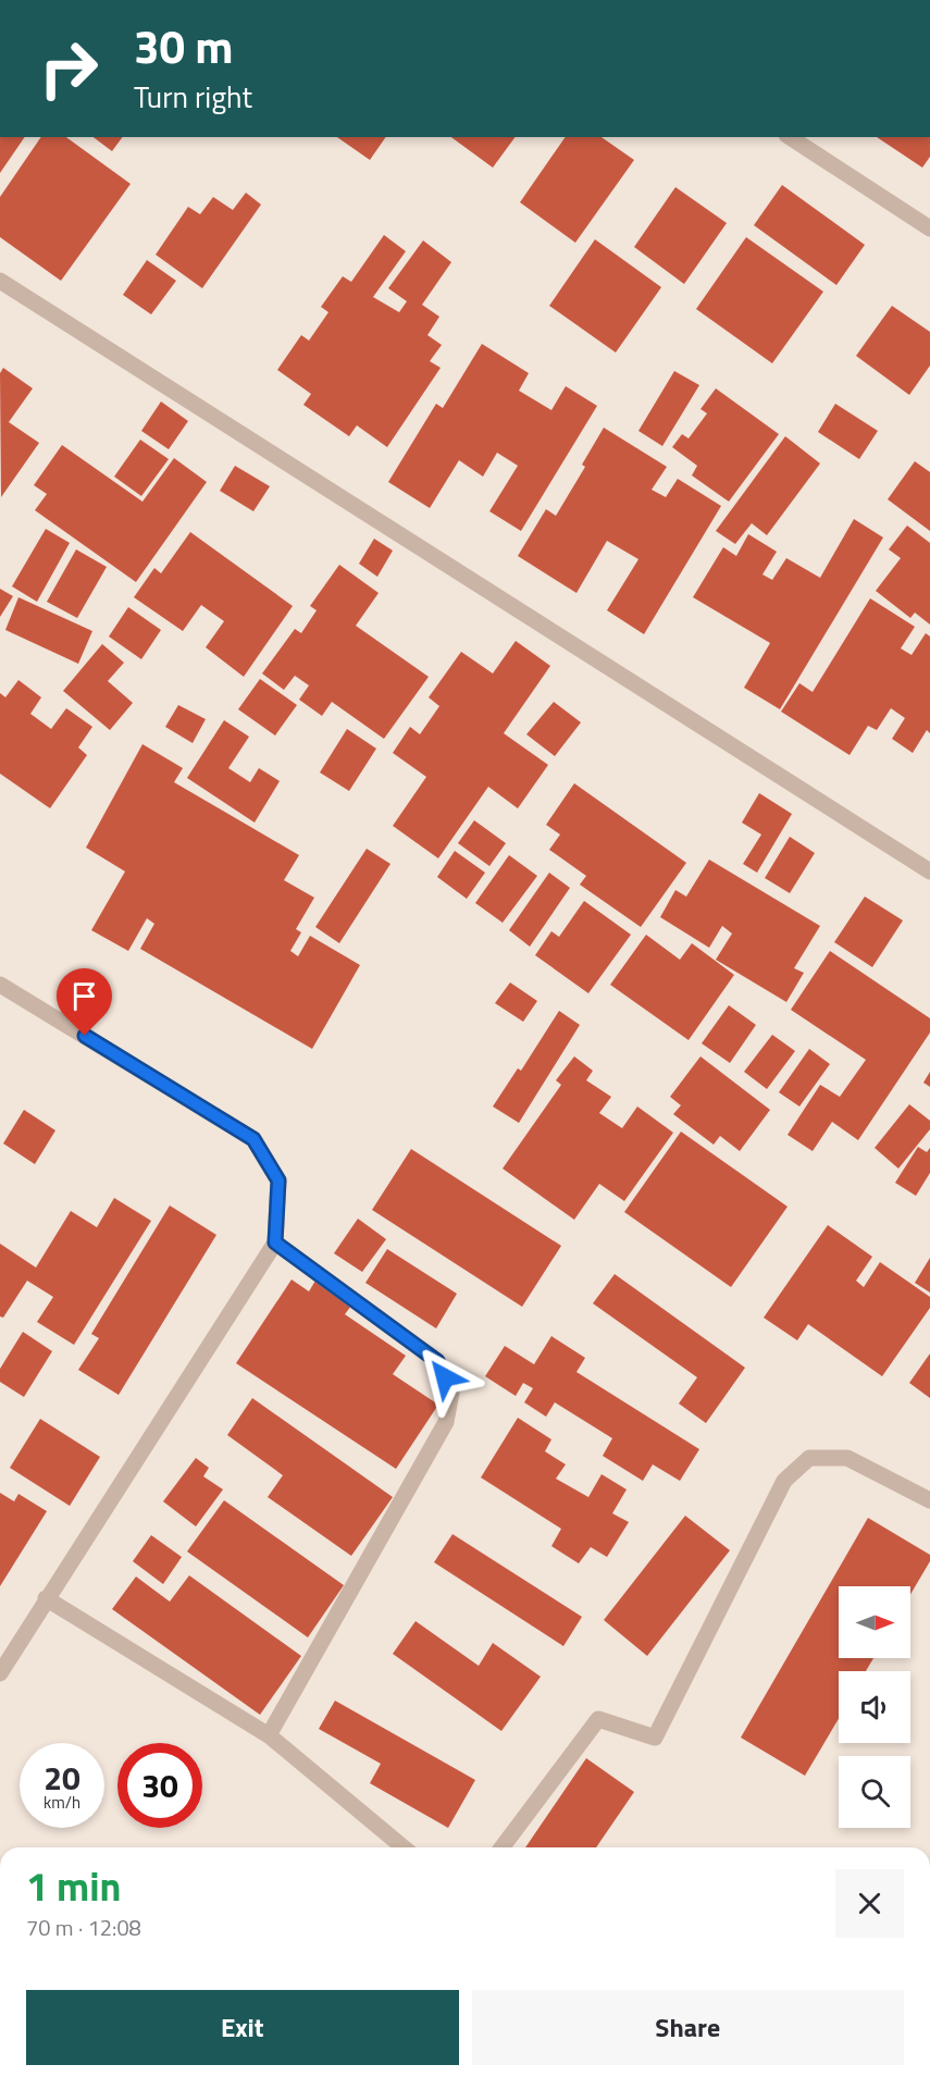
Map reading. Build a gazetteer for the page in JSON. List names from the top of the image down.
{
  "north": "right",
  "page": {
    "turn": ["30 m", "Turn right"],
    "speed": "20 km/h",
    "limit": "30",
    "heading": ["1 min", "70 m · 12:08"],
    "buttons": ["Exit", "Share"]
  }
}
